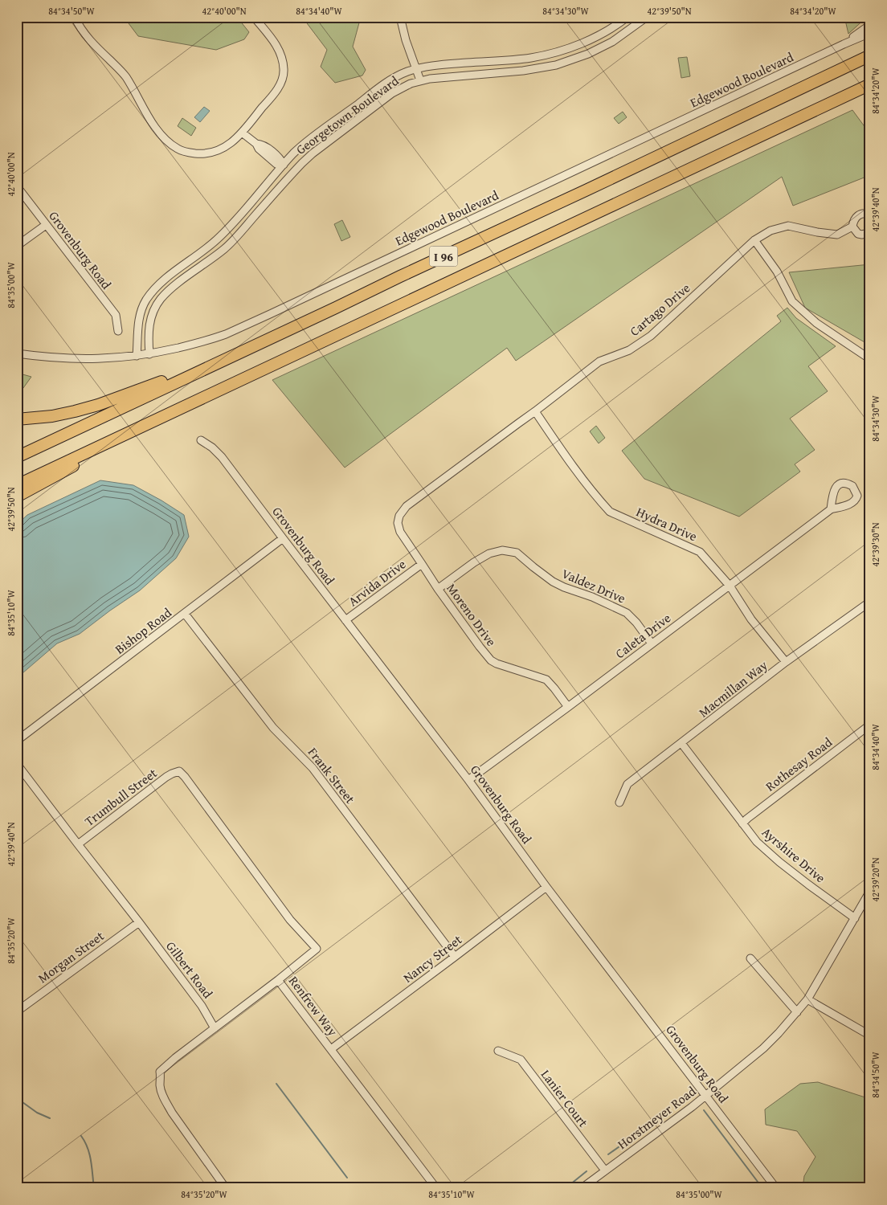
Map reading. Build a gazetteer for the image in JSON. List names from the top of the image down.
{
  "streets": {
    "highway": ["I 96"],
    "street": [
      "Edgewood Boulevard",
      "Georgetown Boulevard",
      "Grovenburg Road",
      "Cartago Drive",
      "Hydra Drive",
      "Arvida Drive",
      "Valdez Drive",
      "Moreno Drive",
      "Bishop Road",
      "Caleta Drive",
      "Macmillan Way",
      "Rothesay Road",
      "Frank Street",
      "Trumbull Street",
      "Ayrshire Drive",
      "Morgan Street",
      "Nancy Street",
      "Gilbert Road",
      "Renfrew Way",
      "Lanier Court",
      "Horstmeyer Road"
    ]
  },
  "crossings": [
    ["Edgewood Boulevard", "Georgetown Boulevard"],
    ["Grovenburg Road", "Arvida Drive"],
    ["Grovenburg Road", "Bishop Road"],
    ["Grovenburg Road", "Caleta Drive"],
    ["Grovenburg Road", "Nancy Street"],
    ["Grovenburg Road", "Horstmeyer Road"],
    ["Cartago Drive", "Hydra Drive"],
    ["Cartago Drive", "Moreno Drive"],
    ["Hydra Drive", "Caleta Drive"],
    ["Hydra Drive", "Macmillan Way"],
    ["Arvida Drive", "Moreno Drive"],
    ["Valdez Drive", "Moreno Drive"],
    ["Valdez Drive", "Caleta Drive"],
    ["Moreno Drive", "Caleta Drive"],
    ["Bishop Road", "Frank Street"],
    ["Macmillan Way", "Ayrshire Drive"],
    ["Rothesay Road", "Ayrshire Drive"],
    ["Frank Street", "Nancy Street"],
    ["Trumbull Street", "Gilbert Road"],
    ["Trumbull Street", "Renfrew Way"],
    ["Ayrshire Drive", "Horstmeyer Road"],
    ["Morgan Street", "Gilbert Road"],
    ["Nancy Street", "Renfrew Way"],
    ["Lanier Court", "Horstmeyer Road"]
  ],
  "coordinates": [
    "84°34'50\"W",
    "42°40'00\"N",
    "84°34'40\"W",
    "84°34'30\"W",
    "42°39'50\"N",
    "84°34'20\"W",
    "42°39'40\"N",
    "84°35'00\"W",
    "42°39'30\"N",
    "84°35'10\"W",
    "42°39'20\"N",
    "84°35'20\"W"
  ]
}
